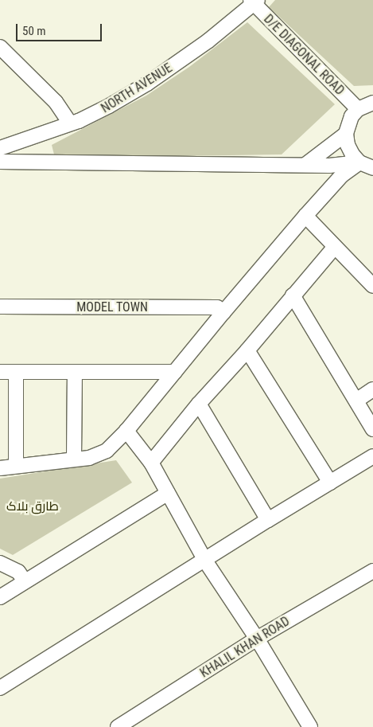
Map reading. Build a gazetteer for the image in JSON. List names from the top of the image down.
{
  "streets": {
    "street": [
      "D/E DIAGONAL ROAD",
      "NORTH AVENUE",
      "MODEL TOWN",
      "KHALIL KHAN ROAD"
    ]
  },
  "crossings": [
    ["D/E DIAGONAL ROAD", "NORTH AVENUE"]
  ],
  "parks": ["طارق بلاک"],
  "scale_bar": "50 m"
}
